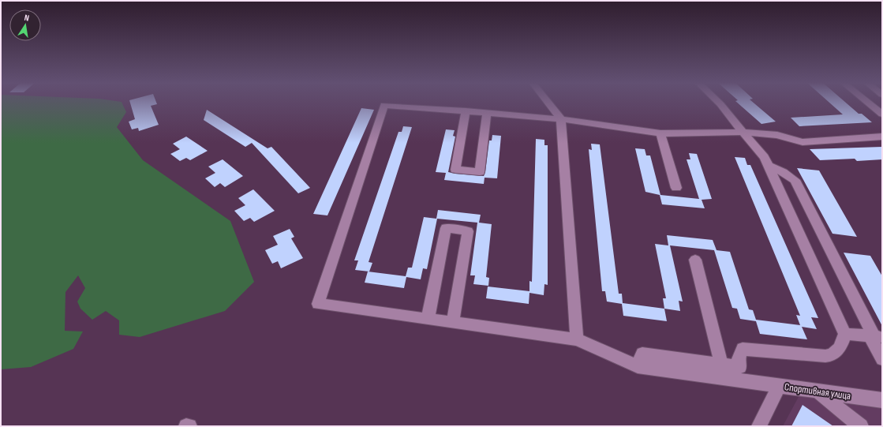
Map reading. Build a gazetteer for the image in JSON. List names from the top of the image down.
{
  "streets": {
    "street": ["Спортивная улица"]
  },
  "north": "top"
}
